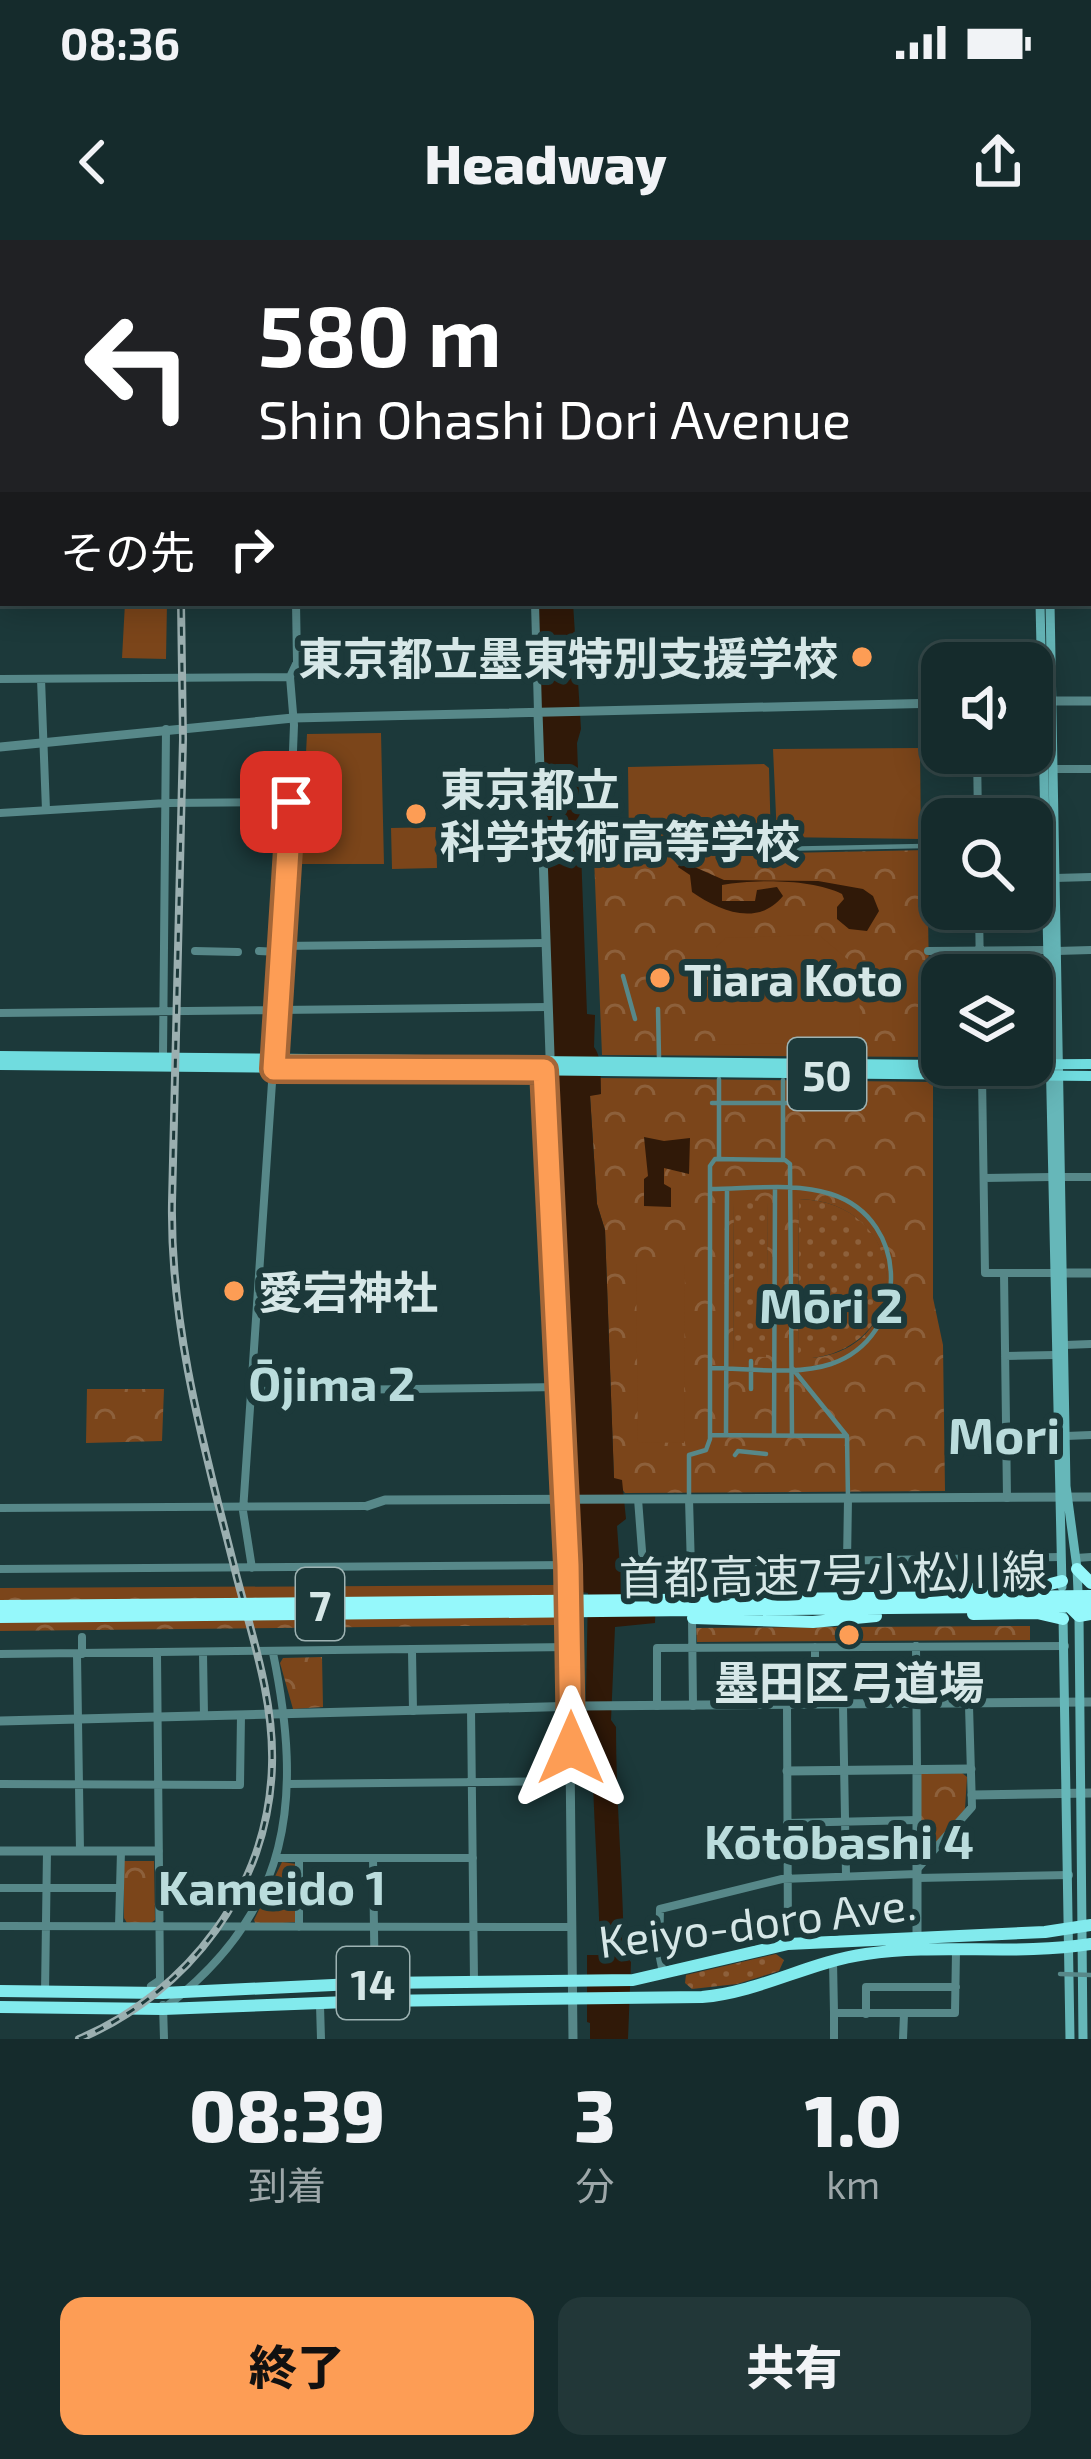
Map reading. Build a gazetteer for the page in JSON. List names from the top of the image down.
{
  "streets": {
    "highway": [
      "首都高速7号小松川線",
      "7",
      "Keiyo-doro Ave.",
      "14"
    ],
    "main road": ["50"]
  },
  "districts": [
    "Mōri 2",
    "Ōjima 2",
    "Mori",
    "Kōtōbashi 4",
    "Kameido 1"
  ],
  "places": [
    "東京都立墨東特別支援学校",
    "東京都立 科学技術高等学校",
    "Tiara Koto",
    "愛宕神社",
    "墨田区弓道場"
  ],
  "page": {
    "status": "08:36",
    "header": "Headway",
    "turn": ["580 m", "Shin Ohashi Dori Avenue"],
    "then": "その先",
    "eta": [
      "08:39",
      "到着",
      "3",
      "分",
      "1.0",
      "km"
    ],
    "buttons": ["終了", "共有"]
  }
}
